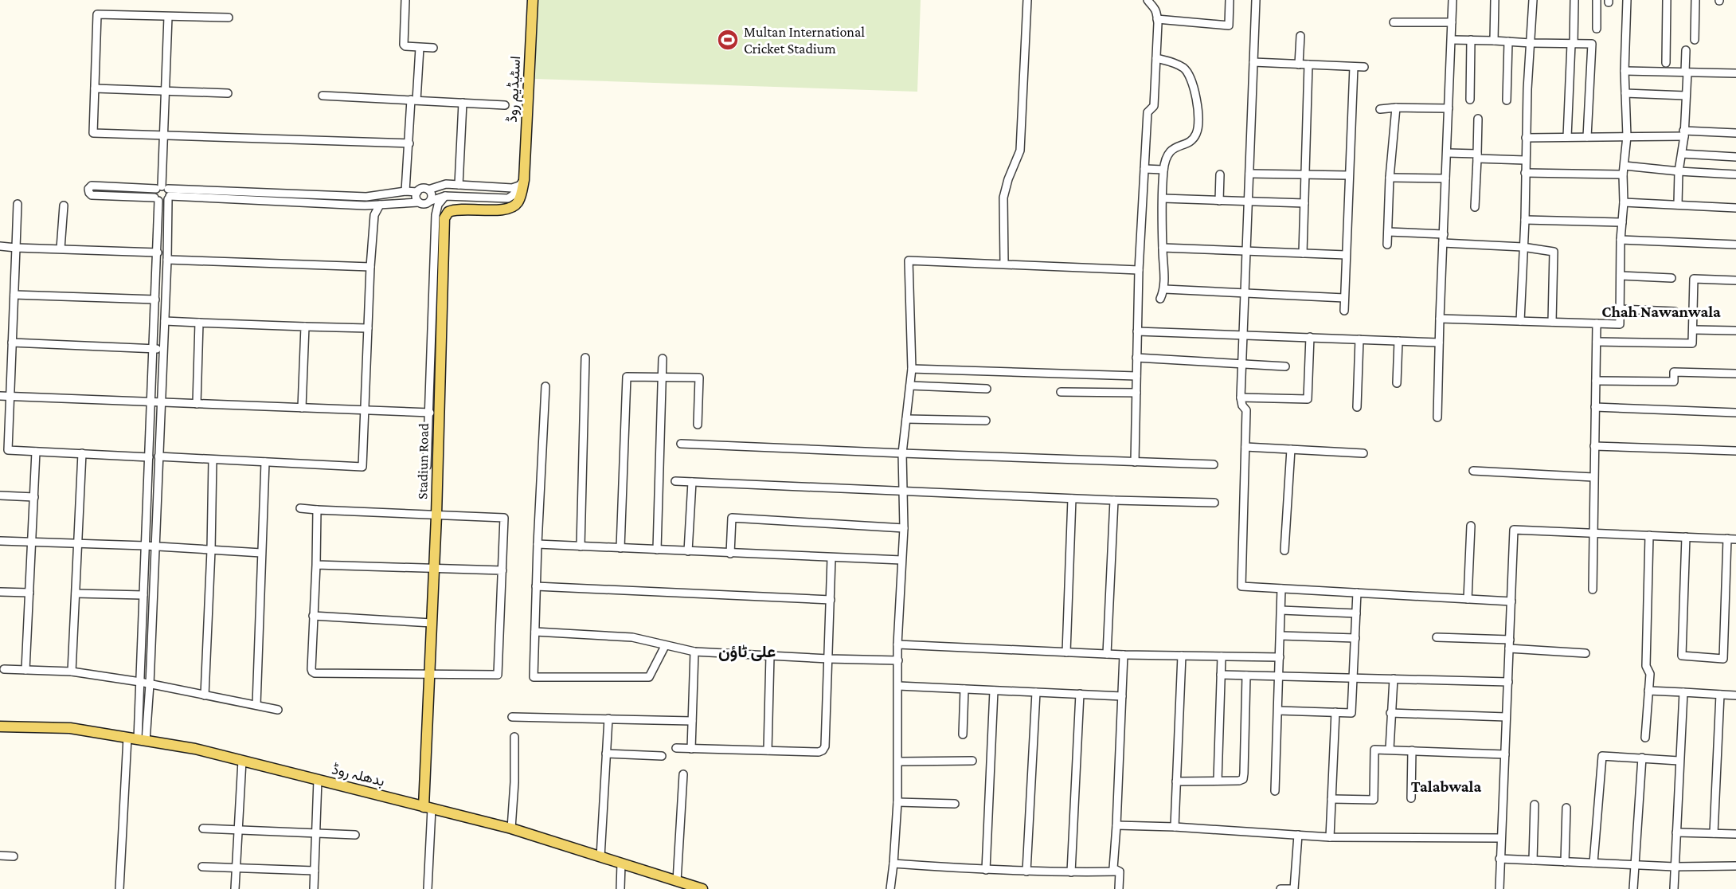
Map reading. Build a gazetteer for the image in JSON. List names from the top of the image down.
{
  "streets": {
    "main road": ["اسٹیڈیم روڈ", "Stadiun Road", "بدھلہ روڈ"]
  },
  "crossings": [
    ["اسٹیڈیم روڈ", "Stadiun Road"],
    ["Stadiun Road", "بدھلہ روڈ"]
  ],
  "districts": ["Chah Nawanwala", "علی ٹاؤن", "Talabwala"],
  "places": {
    "sports": ["Multan International Cricket Stadium"]
  }
}
